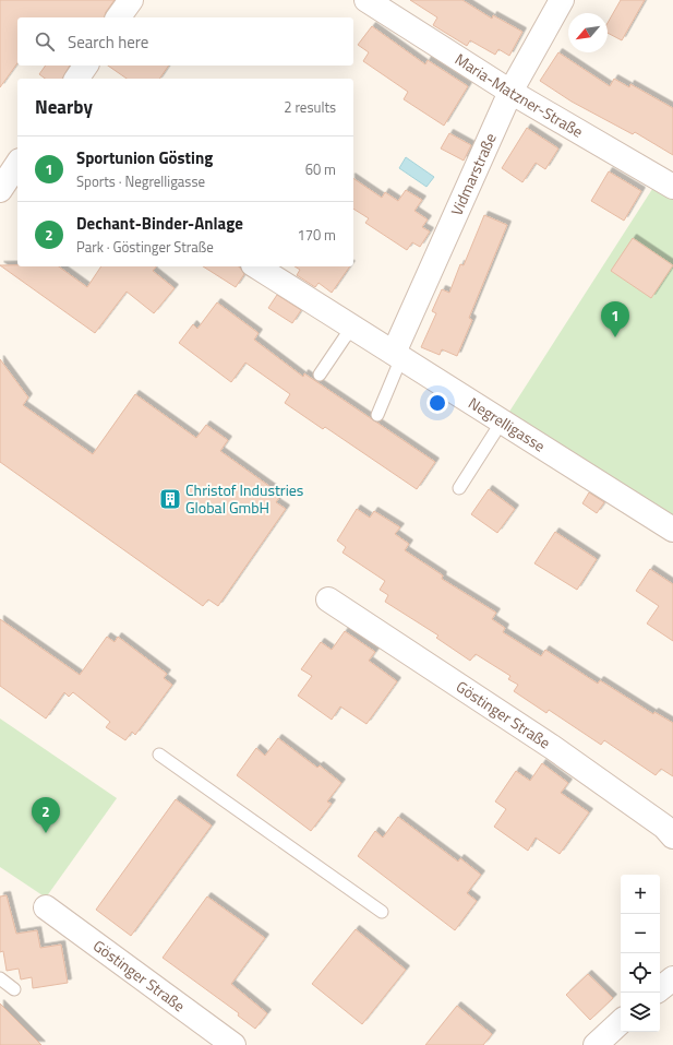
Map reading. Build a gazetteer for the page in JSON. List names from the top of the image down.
{
  "streets": {
    "street": [
      "Maria-Matzner-Straße",
      "Vidmarstraße",
      "Negrelligasse",
      "Göstinger Straße"
    ]
  },
  "crossings": [
    ["Maria-Matzner-Straße", "Vidmarstraße"],
    ["Vidmarstraße", "Negrelligasse"]
  ],
  "places": {
    "building": ["Christof Industries Global GmbH"]
  },
  "north": "bottom left",
  "page": {
    "search": "Search here",
    "heading": ["Nearby", "2 results"],
    "list": [
      {
        "mark": "1",
        "name": "Sportunion Gösting",
        "note": "Sports · Negrelligasse",
        "value": "60 m"
      },
      {
        "mark": "2",
        "name": "Dechant-Binder-Anlage",
        "note": "Park · Göstinger Straße",
        "value": "170 m"
      }
    ],
    "pins": ["1", "2"],
    "map_buttons": ["+", "−"]
  }
}
